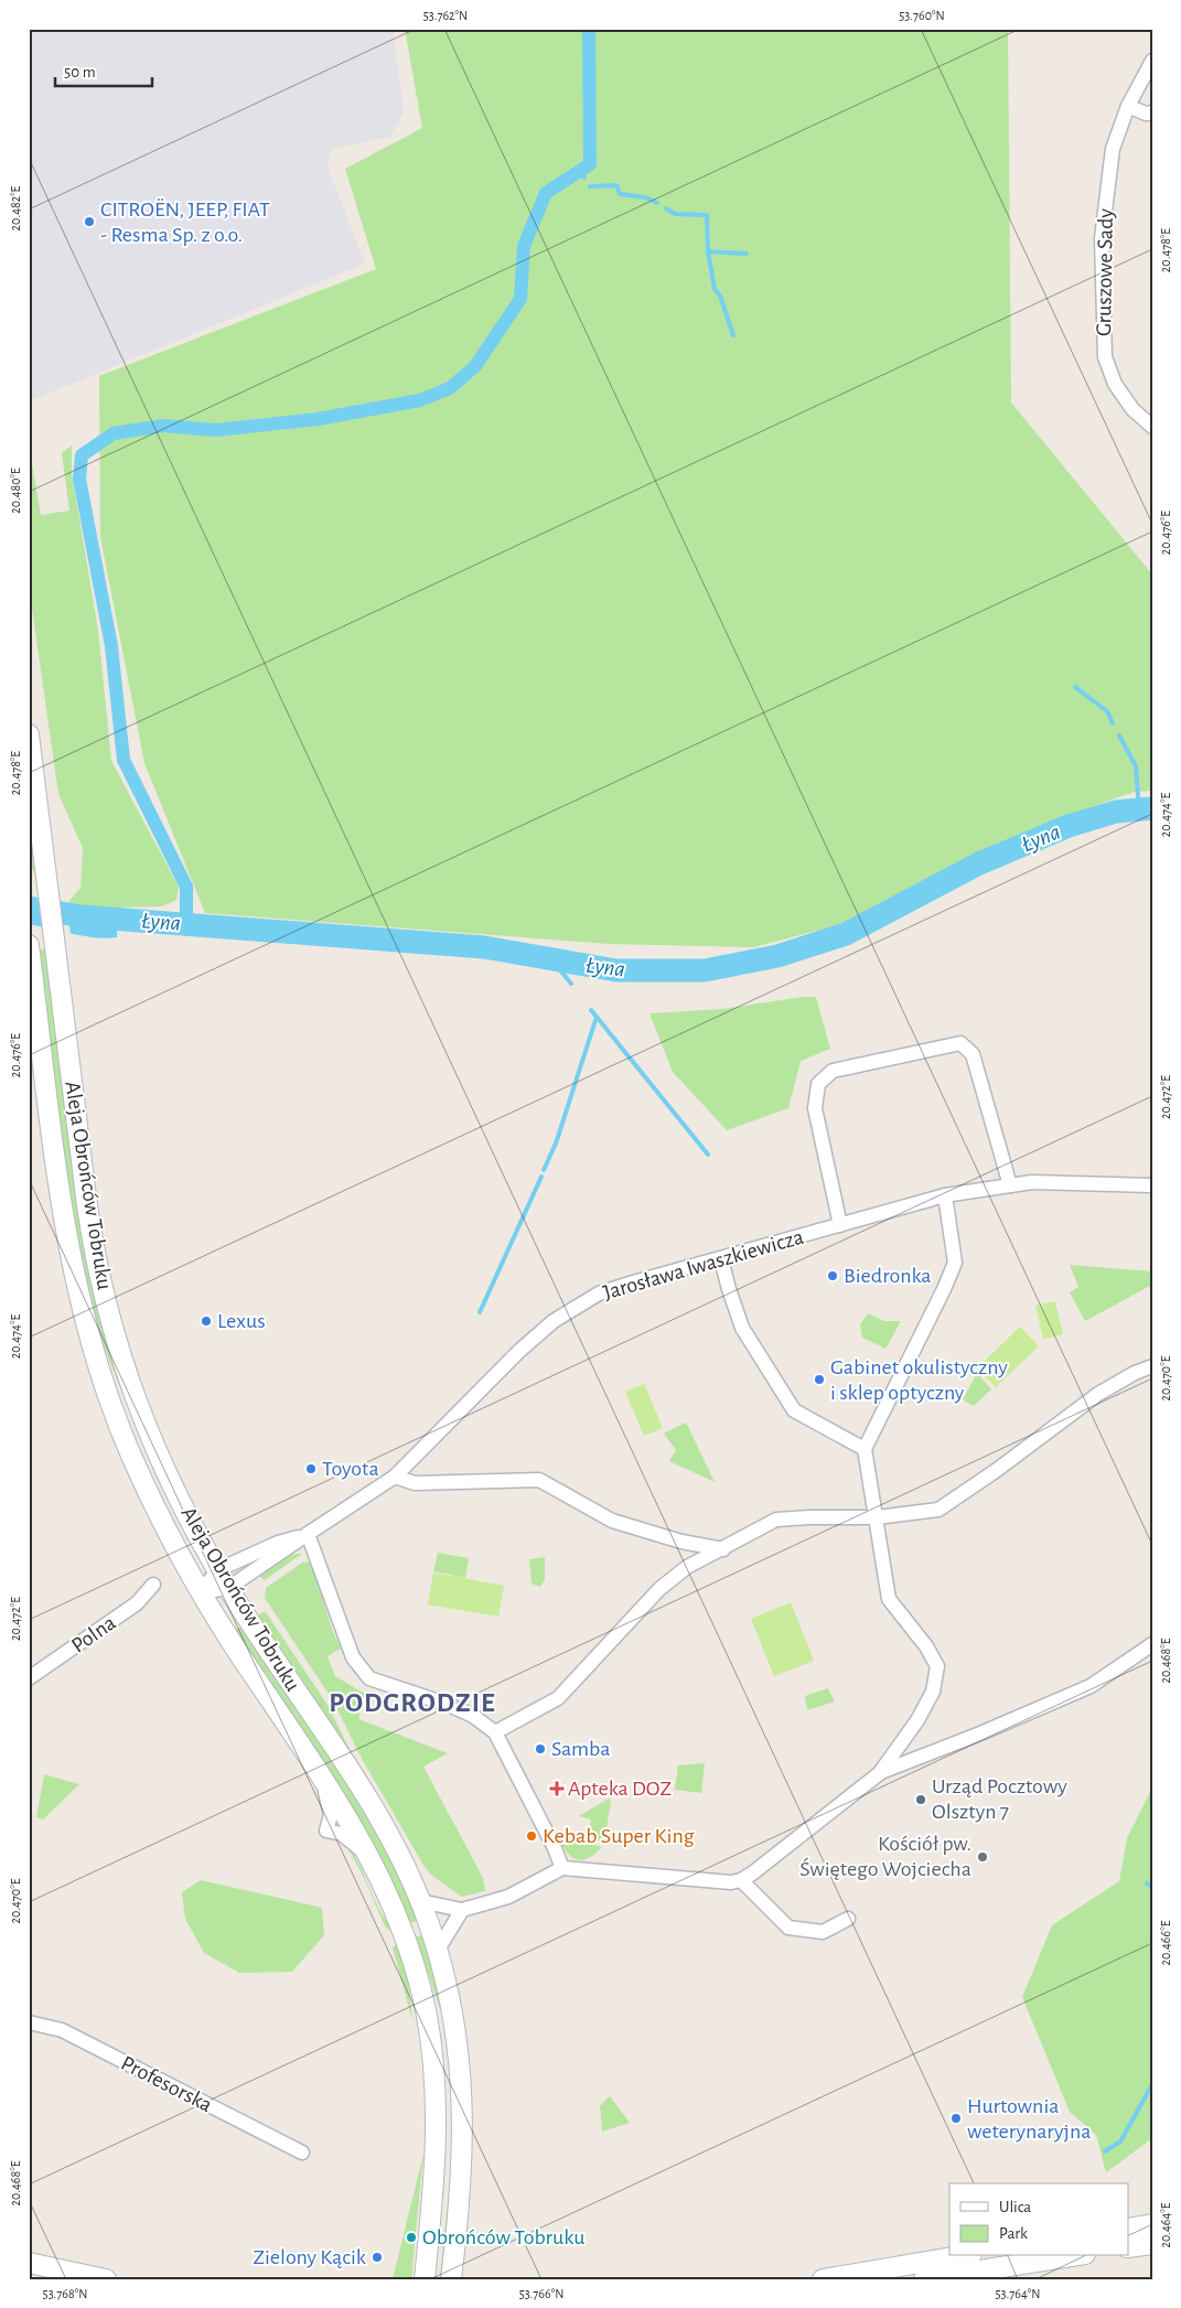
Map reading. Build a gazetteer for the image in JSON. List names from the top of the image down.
{
  "streets": {
    "main road": ["Aleja Obrońców Tobruku"],
    "street": [
      "Gruszowe Sady",
      "Jarosława Iwaszkiewicza",
      "Polna",
      "Profesorska"
    ]
  },
  "crossings": [
    ["Aleja Obrońców Tobruku", "Jarosława Iwaszkiewicza"]
  ],
  "districts": ["PODGRODZIE"],
  "water": ["Łyna"],
  "places": {
    "other": [
      "CITROËN, JEEP, FIAT - Resma Sp. z o.o.",
      "Biedronka",
      "Lexus",
      "Gabinet okulistyczny i sklep optyczny",
      "Toyota",
      "Samba",
      "Urząd Pocztowy Olsztyn 7",
      "Kebab Super King",
      "Kościół pw. Świętego Wojciecha",
      "Hurtownia weterynaryjna",
      "Obrońców Tobruku",
      "Zielony Kącik"
    ],
    "health": ["Apteka DOZ"]
  },
  "legend": ["Ulica", "Park"],
  "scale_bar": "50 m",
  "coordinates": [
    "53.762°N",
    "53.760°N",
    "20.482°E",
    "20.478°E",
    "20.480°E",
    "20.476°E",
    "20.474°E",
    "20.472°E",
    "20.470°E",
    "20.468°E",
    "20.466°E",
    "20.464°E",
    "53.768°N",
    "53.766°N",
    "53.764°N"
  ]
}
